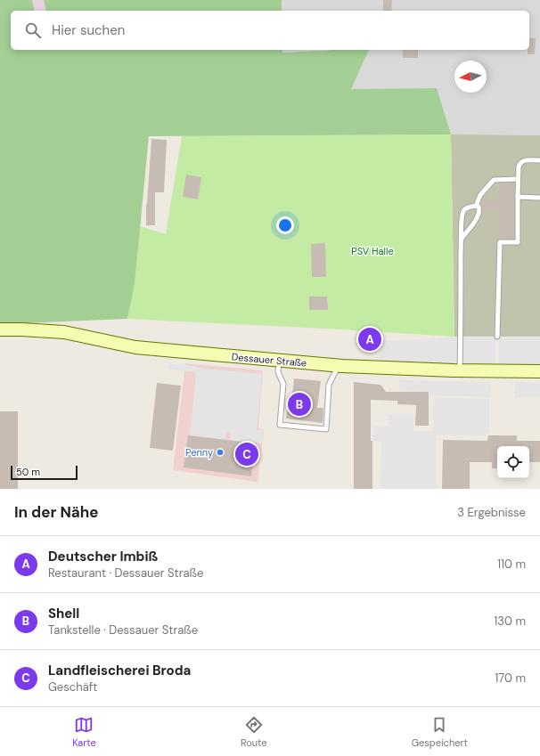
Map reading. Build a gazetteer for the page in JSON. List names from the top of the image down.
{
  "streets": {
    "main road": ["Dessauer Straße"]
  },
  "parks": ["PSV Halle"],
  "places": ["Penny"],
  "scale_bar": "50 m",
  "north": "left",
  "page": {
    "search": "Hier suchen",
    "pins": ["A", "B", "C"],
    "scale": "50 m",
    "heading": ["In der Nähe", "3 Ergebnisse"],
    "list": [
      {
        "mark": "A",
        "name": "Deutscher Imbiß",
        "note": "Restaurant · Dessauer Straße",
        "value": "110 m"
      },
      {
        "mark": "B",
        "name": "Shell",
        "note": "Tankstelle · Dessauer Straße",
        "value": "130 m"
      },
      {
        "mark": "C",
        "name": "Landfleischerei Broda",
        "note": "Geschäft",
        "value": "170 m"
      }
    ],
    "nav": ["Karte", "Route", "Gespeichert"]
  }
}
